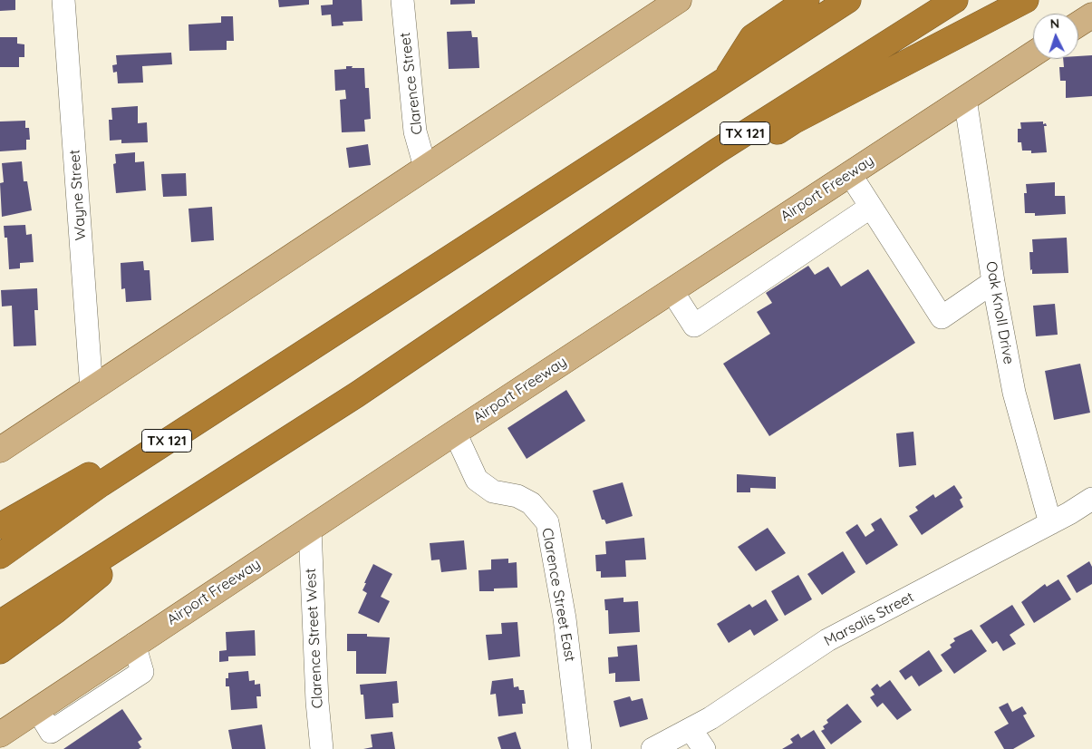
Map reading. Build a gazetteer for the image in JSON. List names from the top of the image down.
{
  "streets": {
    "highway": ["TX 121"],
    "main road": ["Airport Freeway"],
    "street": [
      "Clarence Street",
      "Wayne Street",
      "Oak Knoll Drive",
      "Clarence Street East",
      "Marsalis Street",
      "Clarence Street West"
    ]
  },
  "crossings": [
    ["Airport Freeway", "Oak Knoll Drive"],
    ["Airport Freeway", "Clarence Street East"],
    ["Airport Freeway", "Clarence Street West"],
    ["Oak Knoll Drive", "Marsalis Street"]
  ],
  "north": "top"
}
